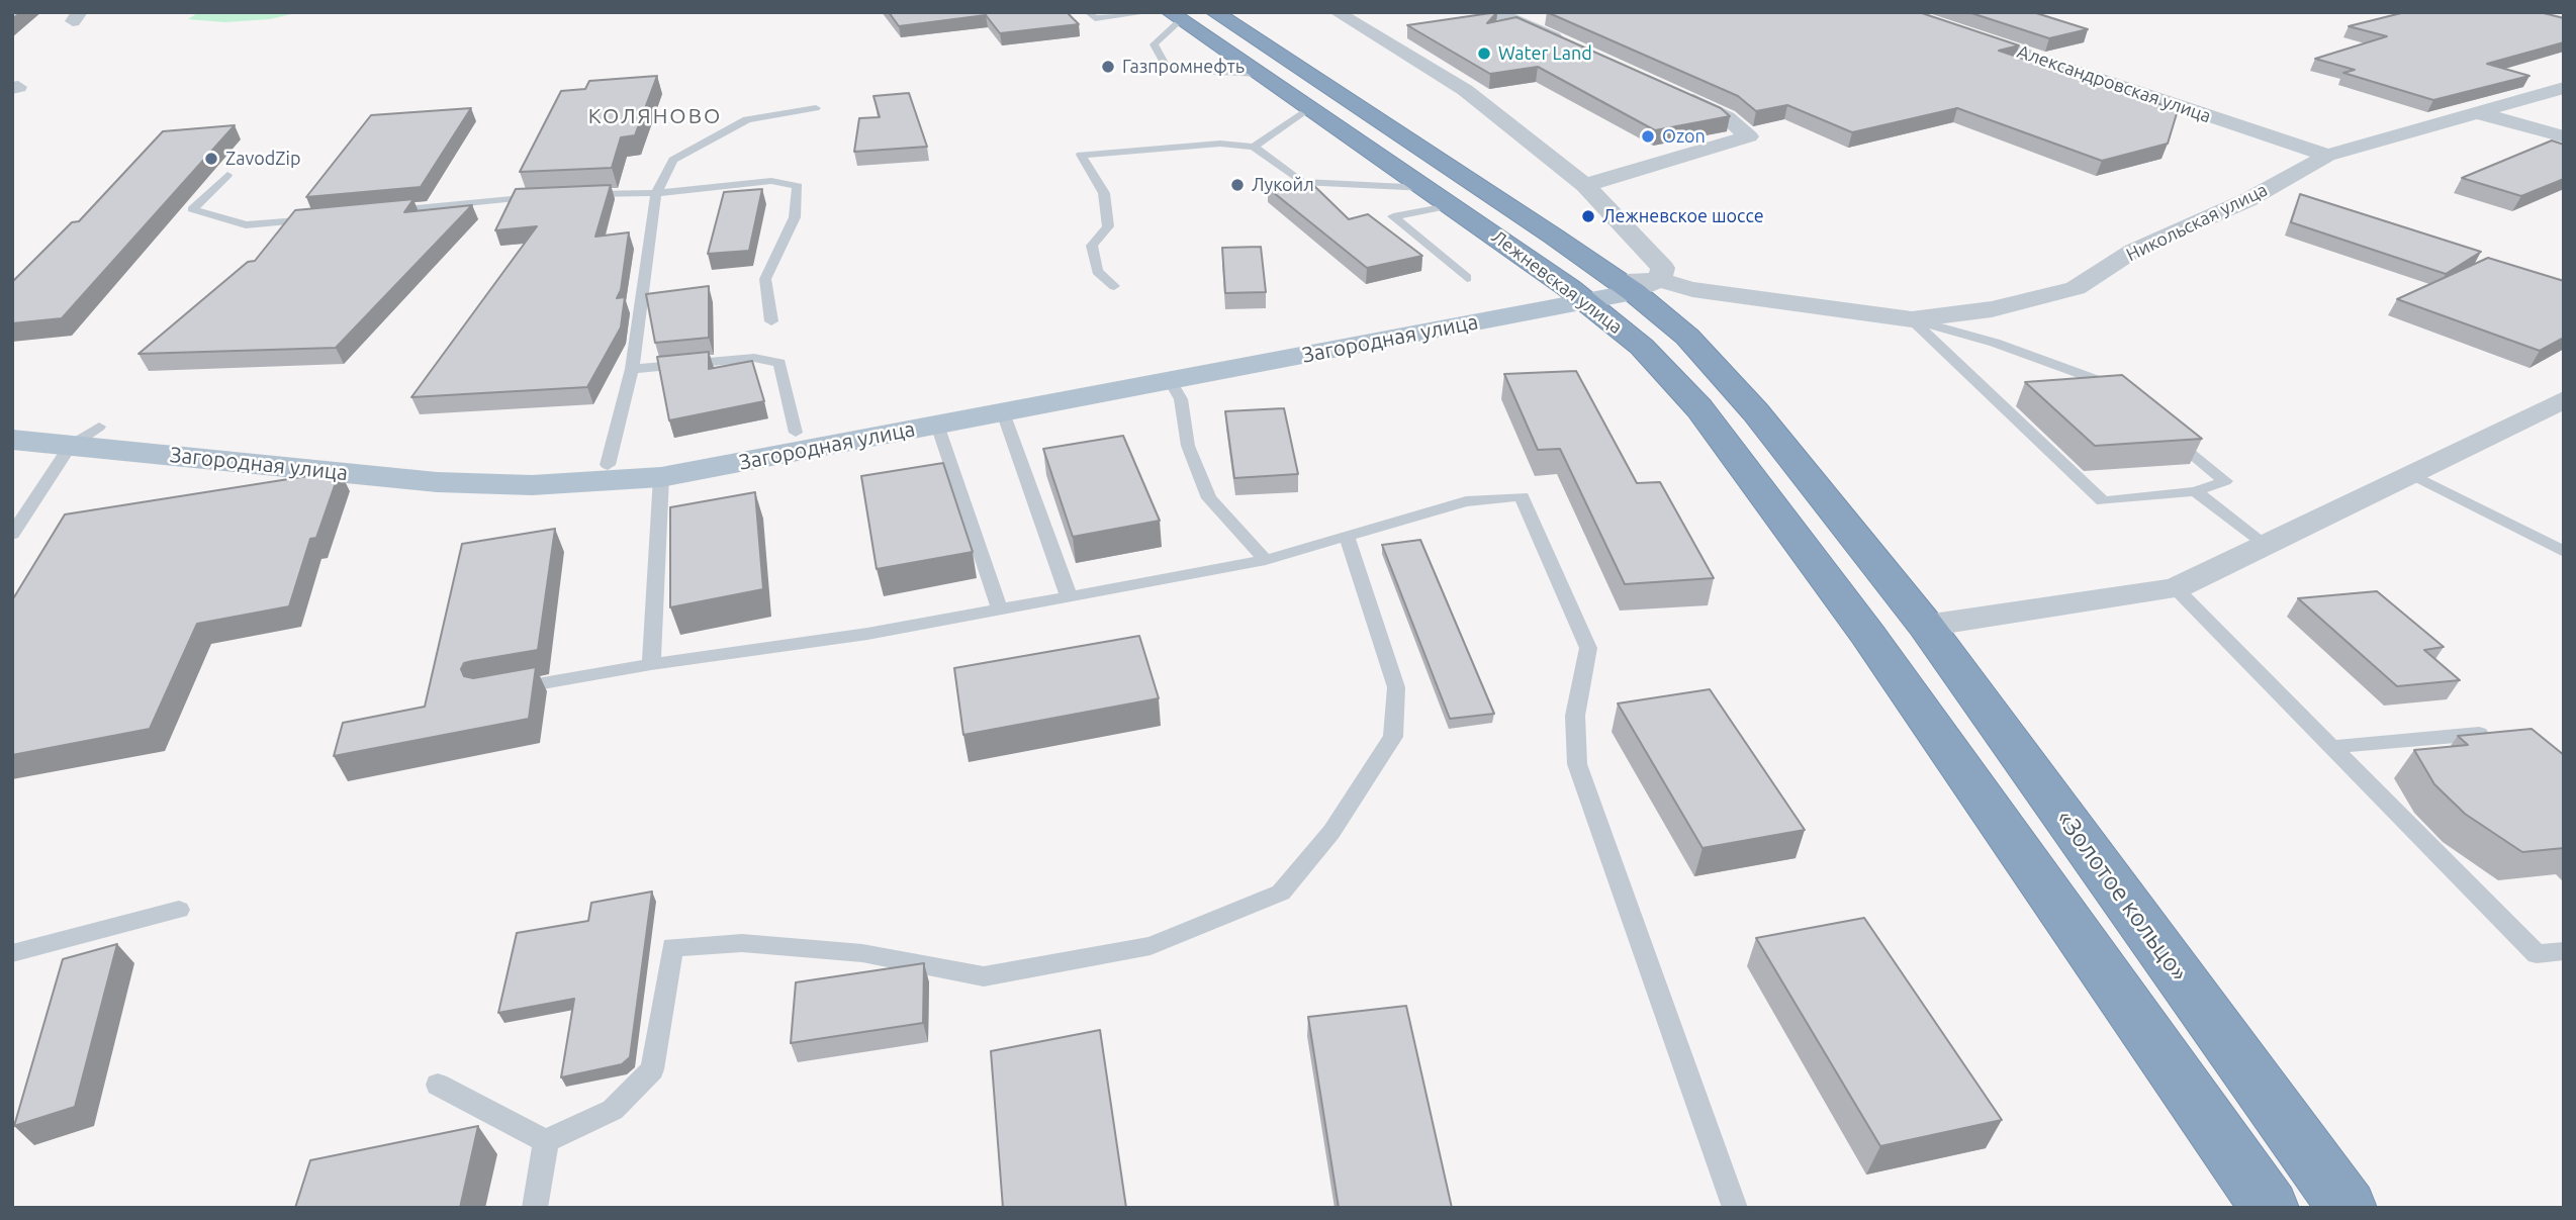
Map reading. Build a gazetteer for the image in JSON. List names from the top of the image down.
{
  "streets": {
    "highway": ["Лежневская улица", "«Золотое кольцо»"],
    "main road": ["Загородная улица"],
    "street": ["Александровская улица", "Никольская улица"]
  },
  "crossings": [
    ["Александровская улица", "Никольская улица"],
    ["Никольская улица", "Лежневская улица"],
    ["Никольская улица", "Загородная улица"],
    ["Лежневская улица", "Загородная улица"],
    ["Лежневская улица", "«Золотое кольцо»"]
  ],
  "districts": ["КОЛЯНОВО"],
  "places": [
    "Water Land",
    "Газпромнефть",
    "Ozon",
    "ZavodZip",
    "Лукойл",
    "Лежневское шоссе"
  ]
}
